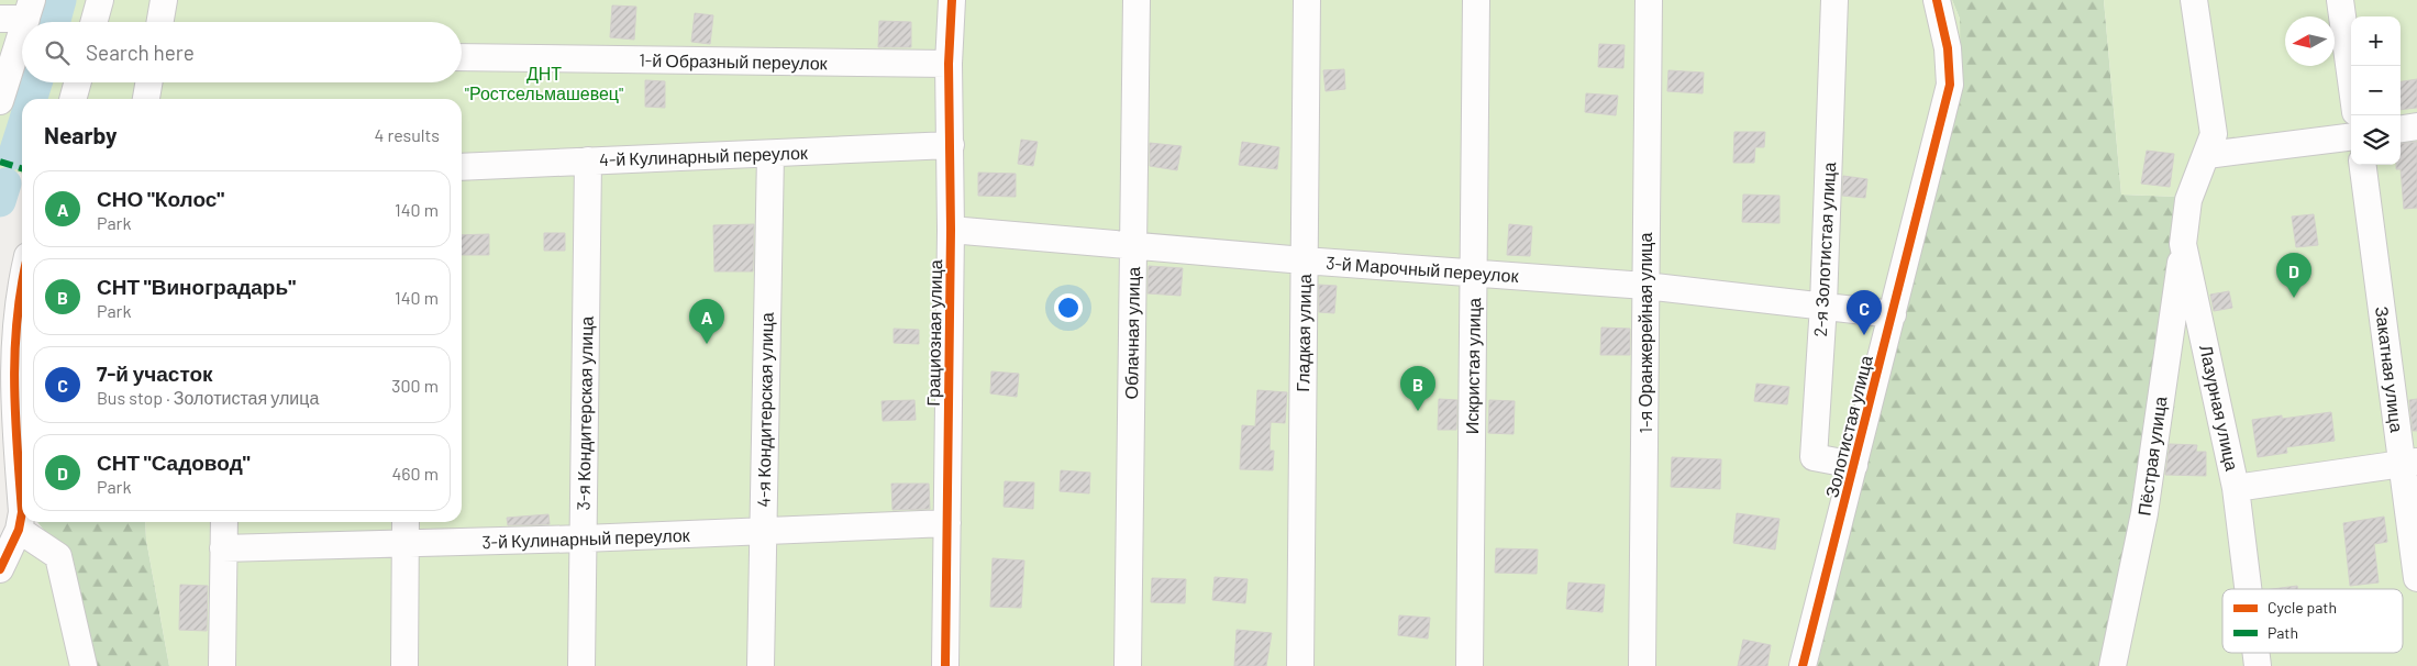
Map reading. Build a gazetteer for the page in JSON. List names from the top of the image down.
{
  "streets": {
    "street": [
      "1-й Образный переулок",
      "4-й Кулинарный переулок",
      "2-я Золотистая улица",
      "3-й Марочный переулок",
      "Грациозная улица",
      "Облачная улица",
      "Гладкая улица",
      "1-я Оранжерейная улица",
      "Искристая улица",
      "Закатная улица",
      "Лазурная улица",
      "4-я Кондитерская улица",
      "3-я Кондитерская улица",
      "Золотистая улица",
      "Пёстрая улица",
      "3-й Кулинарный переулок"
    ]
  },
  "crossings": [
    ["1-й Образный переулок", "Грациозная улица"],
    ["4-й Кулинарный переулок", "Грациозная улица"],
    ["4-й Кулинарный переулок", "4-я Кондитерская улица"],
    ["4-й Кулинарный переулок", "3-я Кондитерская улица"],
    ["2-я Золотистая улица", "3-й Марочный переулок"],
    ["2-я Золотистая улица", "Золотистая улица"],
    ["3-й Марочный переулок", "Грациозная улица"],
    ["3-й Марочный переулок", "Облачная улица"],
    ["3-й Марочный переулок", "Гладкая улица"],
    ["3-й Марочный переулок", "1-я Оранжерейная улица"],
    ["3-й Марочный переулок", "Искристая улица"],
    ["3-й Марочный переулок", "Золотистая улица"],
    ["Грациозная улица", "3-й Кулинарный переулок"],
    ["Лазурная улица", "Пёстрая улица"],
    ["4-я Кондитерская улица", "3-й Кулинарный переулок"],
    ["3-я Кондитерская улица", "3-й Кулинарный переулок"]
  ],
  "parks": ["ДНТ \"Ростсельмашевец\""],
  "legend": ["Cycle path", "Path"],
  "north": "left",
  "page": {
    "map_buttons": ["+", "−"],
    "search": "Search here",
    "heading": ["Nearby", "4 results"],
    "list": [
      {
        "mark": "A",
        "name": "СНО \"Колос\"",
        "note": "Park",
        "value": "140 m"
      },
      {
        "mark": "B",
        "name": "СНТ \"Виноградарь\"",
        "note": "Park",
        "value": "140 m"
      },
      {
        "mark": "C",
        "name": "7-й участок",
        "note": "Bus stop · Золотистая улица",
        "value": "300 m"
      },
      {
        "mark": "D",
        "name": "СНТ \"Садовод\"",
        "note": "Park",
        "value": "460 m"
      }
    ],
    "pins": [
      "D",
      "C",
      "A",
      "B"
    ]
  }
}
